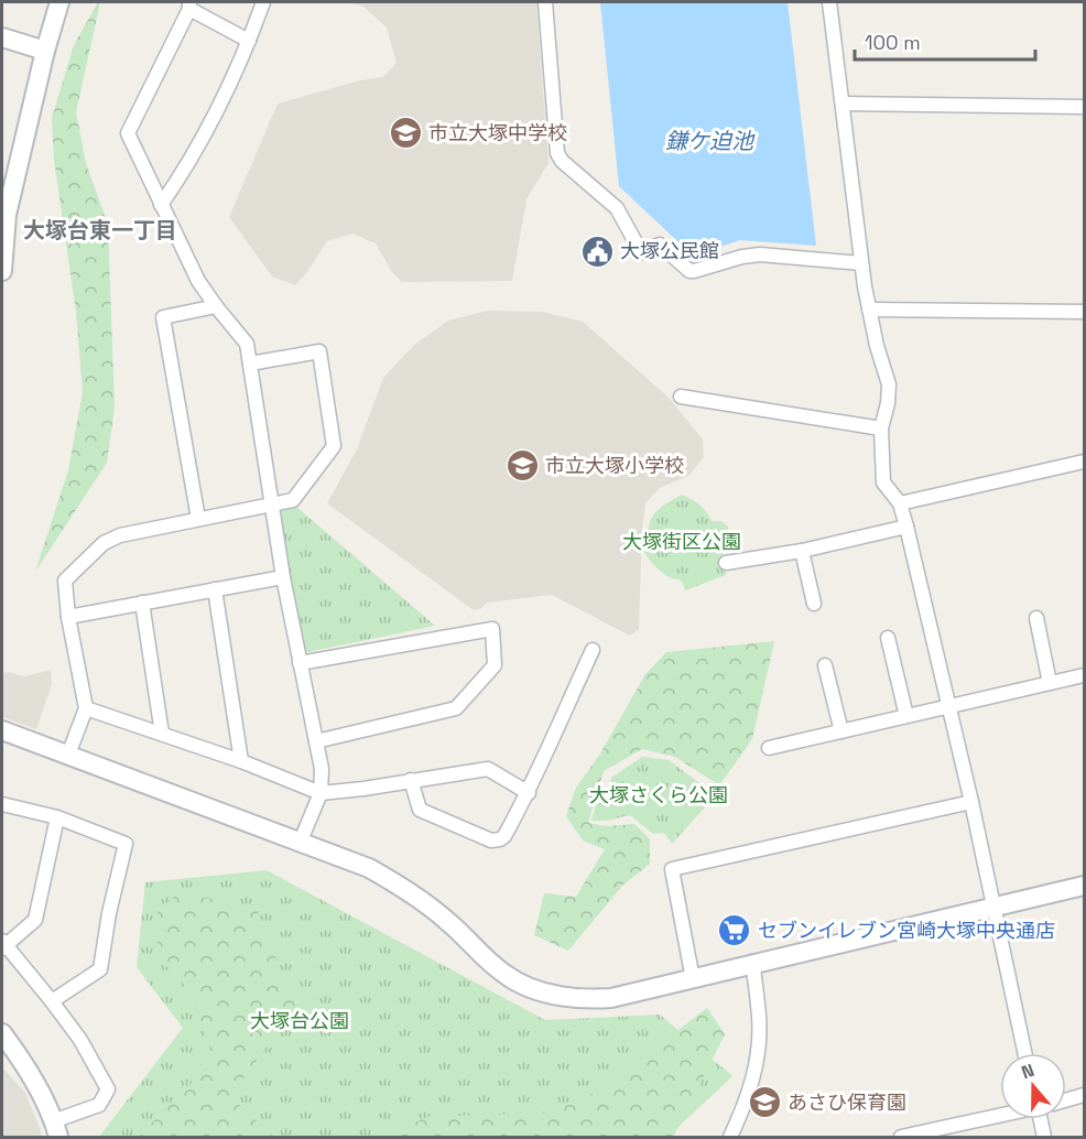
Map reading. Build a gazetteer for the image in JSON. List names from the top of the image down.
{
  "districts": ["大塚台東一丁目"],
  "water": ["鎌ケ迫池"],
  "parks": ["大塚街区公園", "大塚さくら公園", "大塚台公園"],
  "places": {
    "school or university": ["市立大塚中学校", "市立大塚小学校", "あさひ保育園"],
    "public building": ["大塚公民館"],
    "supermarket": ["セブンイレブン宮崎大塚中央通店"]
  },
  "scale_bar": "100 m",
  "north": "top"
}
